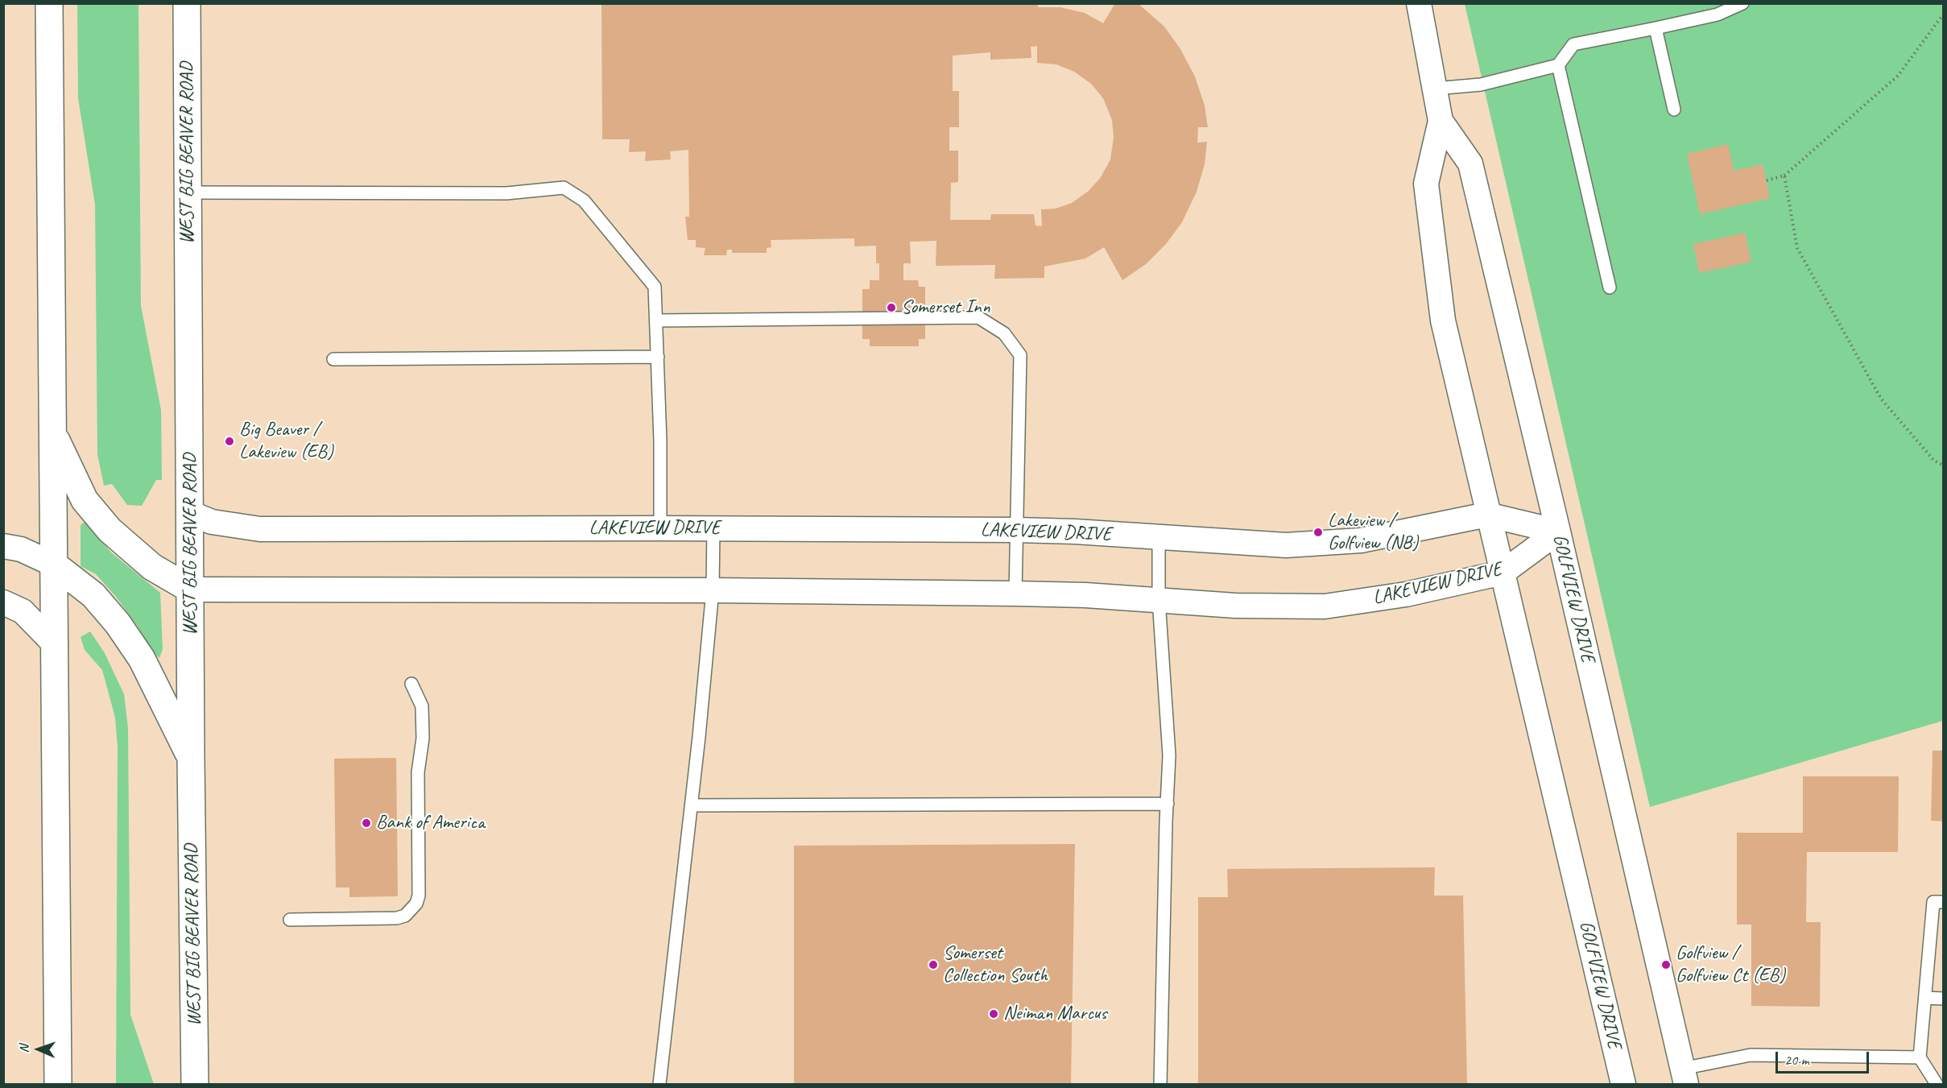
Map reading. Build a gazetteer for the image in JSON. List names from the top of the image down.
{
  "streets": {
    "main road": ["WEST BIG BEAVER ROAD"],
    "street": ["LAKEVIEW DRIVE", "GOLFVIEW DRIVE"]
  },
  "crossings": [
    ["WEST BIG BEAVER ROAD", "LAKEVIEW DRIVE"],
    ["LAKEVIEW DRIVE", "GOLFVIEW DRIVE"]
  ],
  "places": [
    "Somerset Inn",
    "Big Beaver / Lakeview (EB)",
    "Lakeview / Golfview (NB)",
    "Bank of America",
    "Somerset Collection South",
    "Golfview / Golfview Ct (EB)",
    "Neiman Marcus"
  ],
  "scale_bar": "20 m",
  "north": "left"
}
